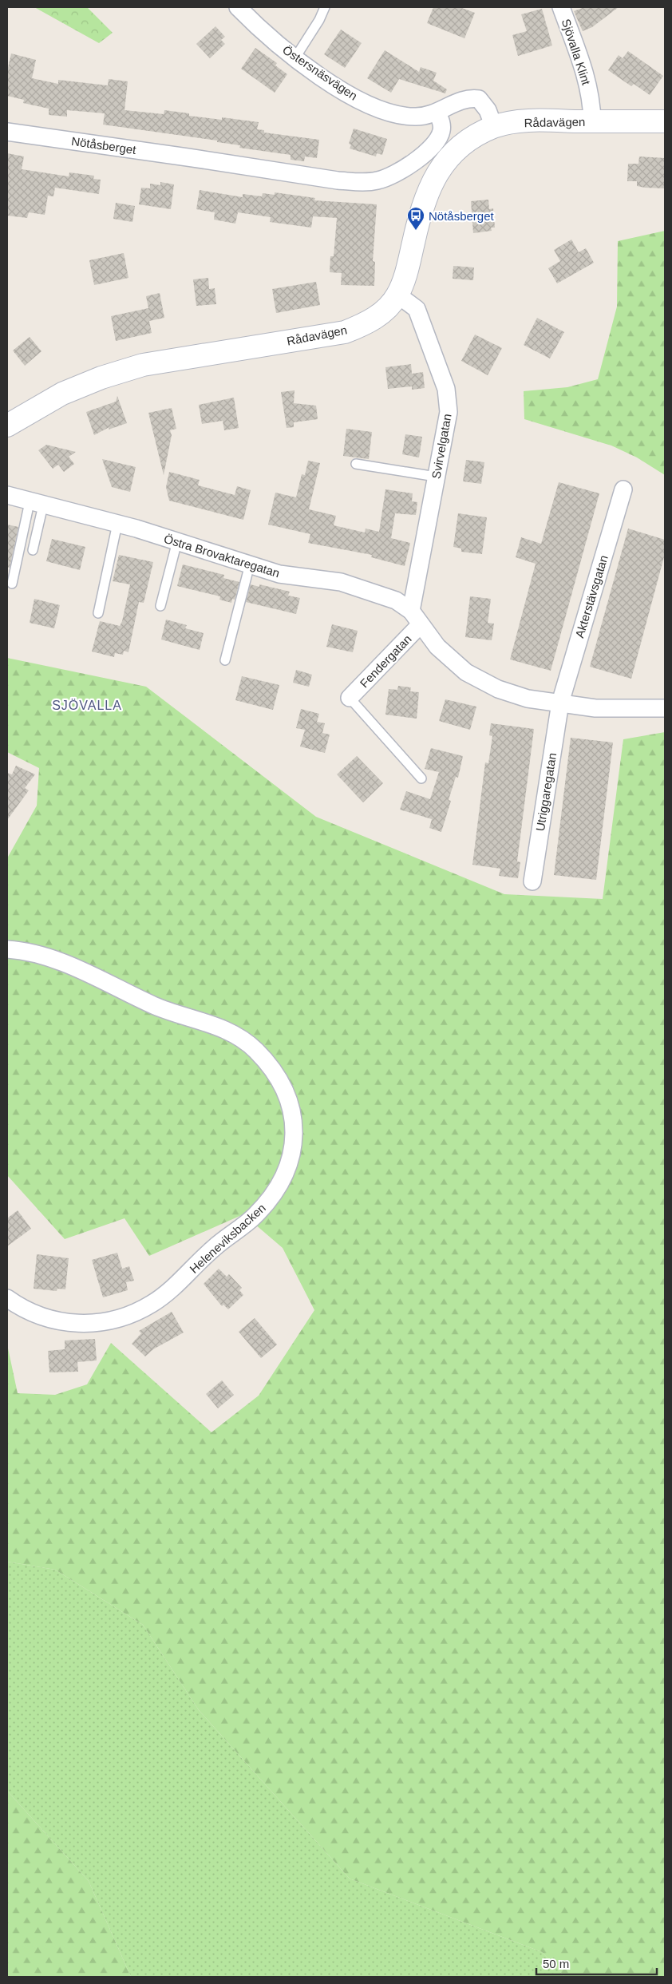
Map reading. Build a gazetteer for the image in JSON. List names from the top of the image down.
{
  "streets": {
    "street": [
      "Sjövalla Klint",
      "Östersnäsvägen",
      "Rådavägen",
      "Nötåsberget",
      "Svirvelgatan",
      "Östra Brovaktaregatan",
      "Akterstävsgatan",
      "Fendergatan",
      "Utriggaregatan",
      "Heleneviksbacken"
    ]
  },
  "crossings": [
    ["Sjövalla Klint", "Rådavägen"],
    ["Östersnäsvägen", "Nötåsberget"],
    ["Rådavägen", "Svirvelgatan"],
    ["Svirvelgatan", "Östra Brovaktaregatan"],
    ["Svirvelgatan", "Fendergatan"],
    ["Östra Brovaktaregatan", "Akterstävsgatan"],
    ["Östra Brovaktaregatan", "Fendergatan"],
    ["Östra Brovaktaregatan", "Utriggaregatan"],
    ["Akterstävsgatan", "Utriggaregatan"]
  ],
  "districts": ["SJÖVALLA"],
  "places": {
    "bus stop": ["Nötåsberget"]
  },
  "scale_bar": "50 m"
}
